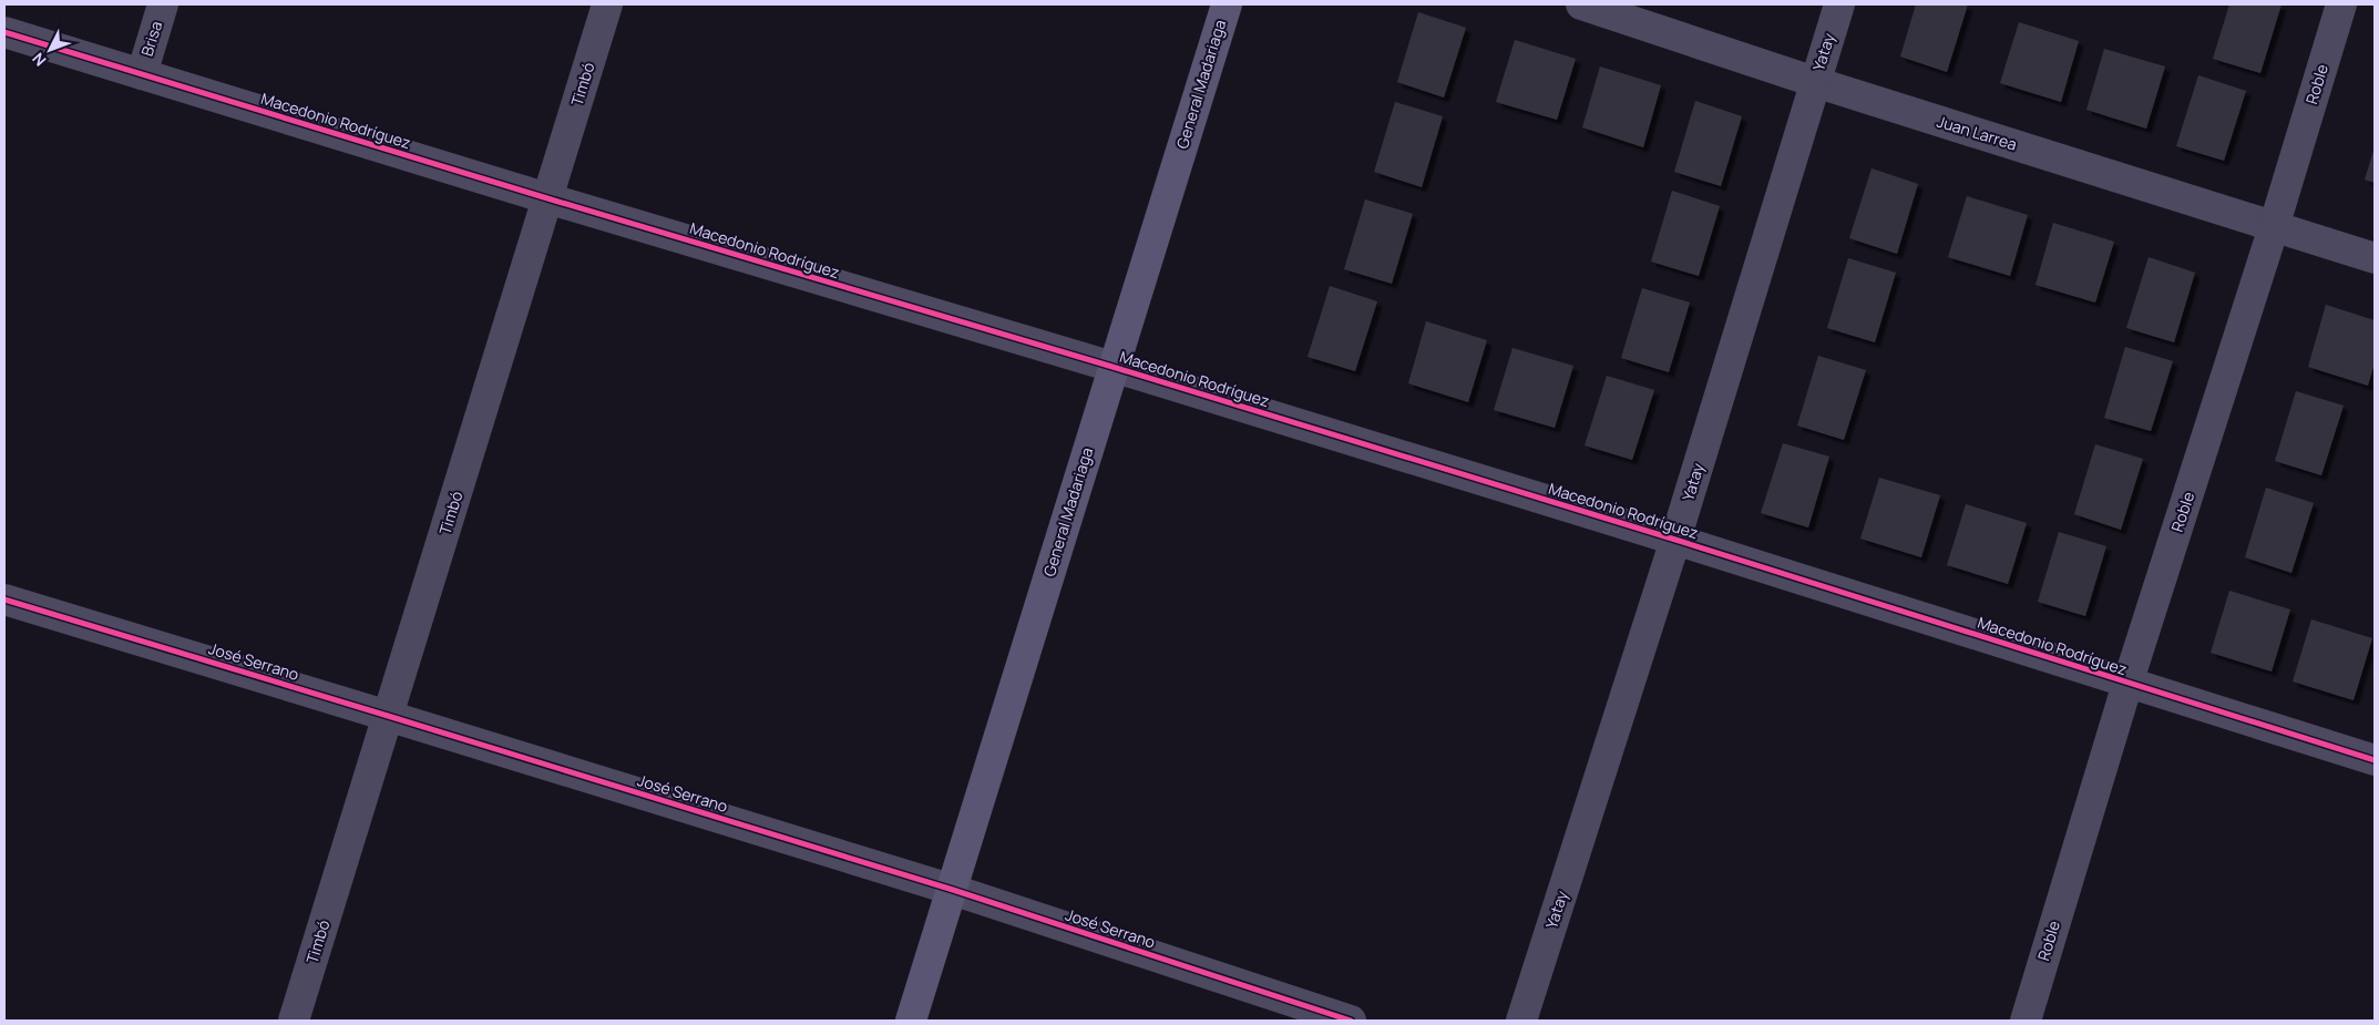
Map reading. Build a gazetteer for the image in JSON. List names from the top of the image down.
{
  "streets": {
    "street": [
      "Brisa",
      "Yatay",
      "Timbó",
      "General Madariaga",
      "Roble",
      "Macedonio Rodríguez",
      "Juan Larrea",
      "José Serrano"
    ]
  },
  "crossings": [
    ["Brisa", "Macedonio Rodríguez"],
    ["Yatay", "Macedonio Rodríguez"],
    ["Yatay", "Juan Larrea"],
    ["Timbó", "Macedonio Rodríguez"],
    ["Timbó", "José Serrano"],
    ["General Madariaga", "Macedonio Rodríguez"],
    ["General Madariaga", "José Serrano"],
    ["Roble", "Macedonio Rodríguez"],
    ["Roble", "Juan Larrea"]
  ],
  "north": "bottom left"
}
